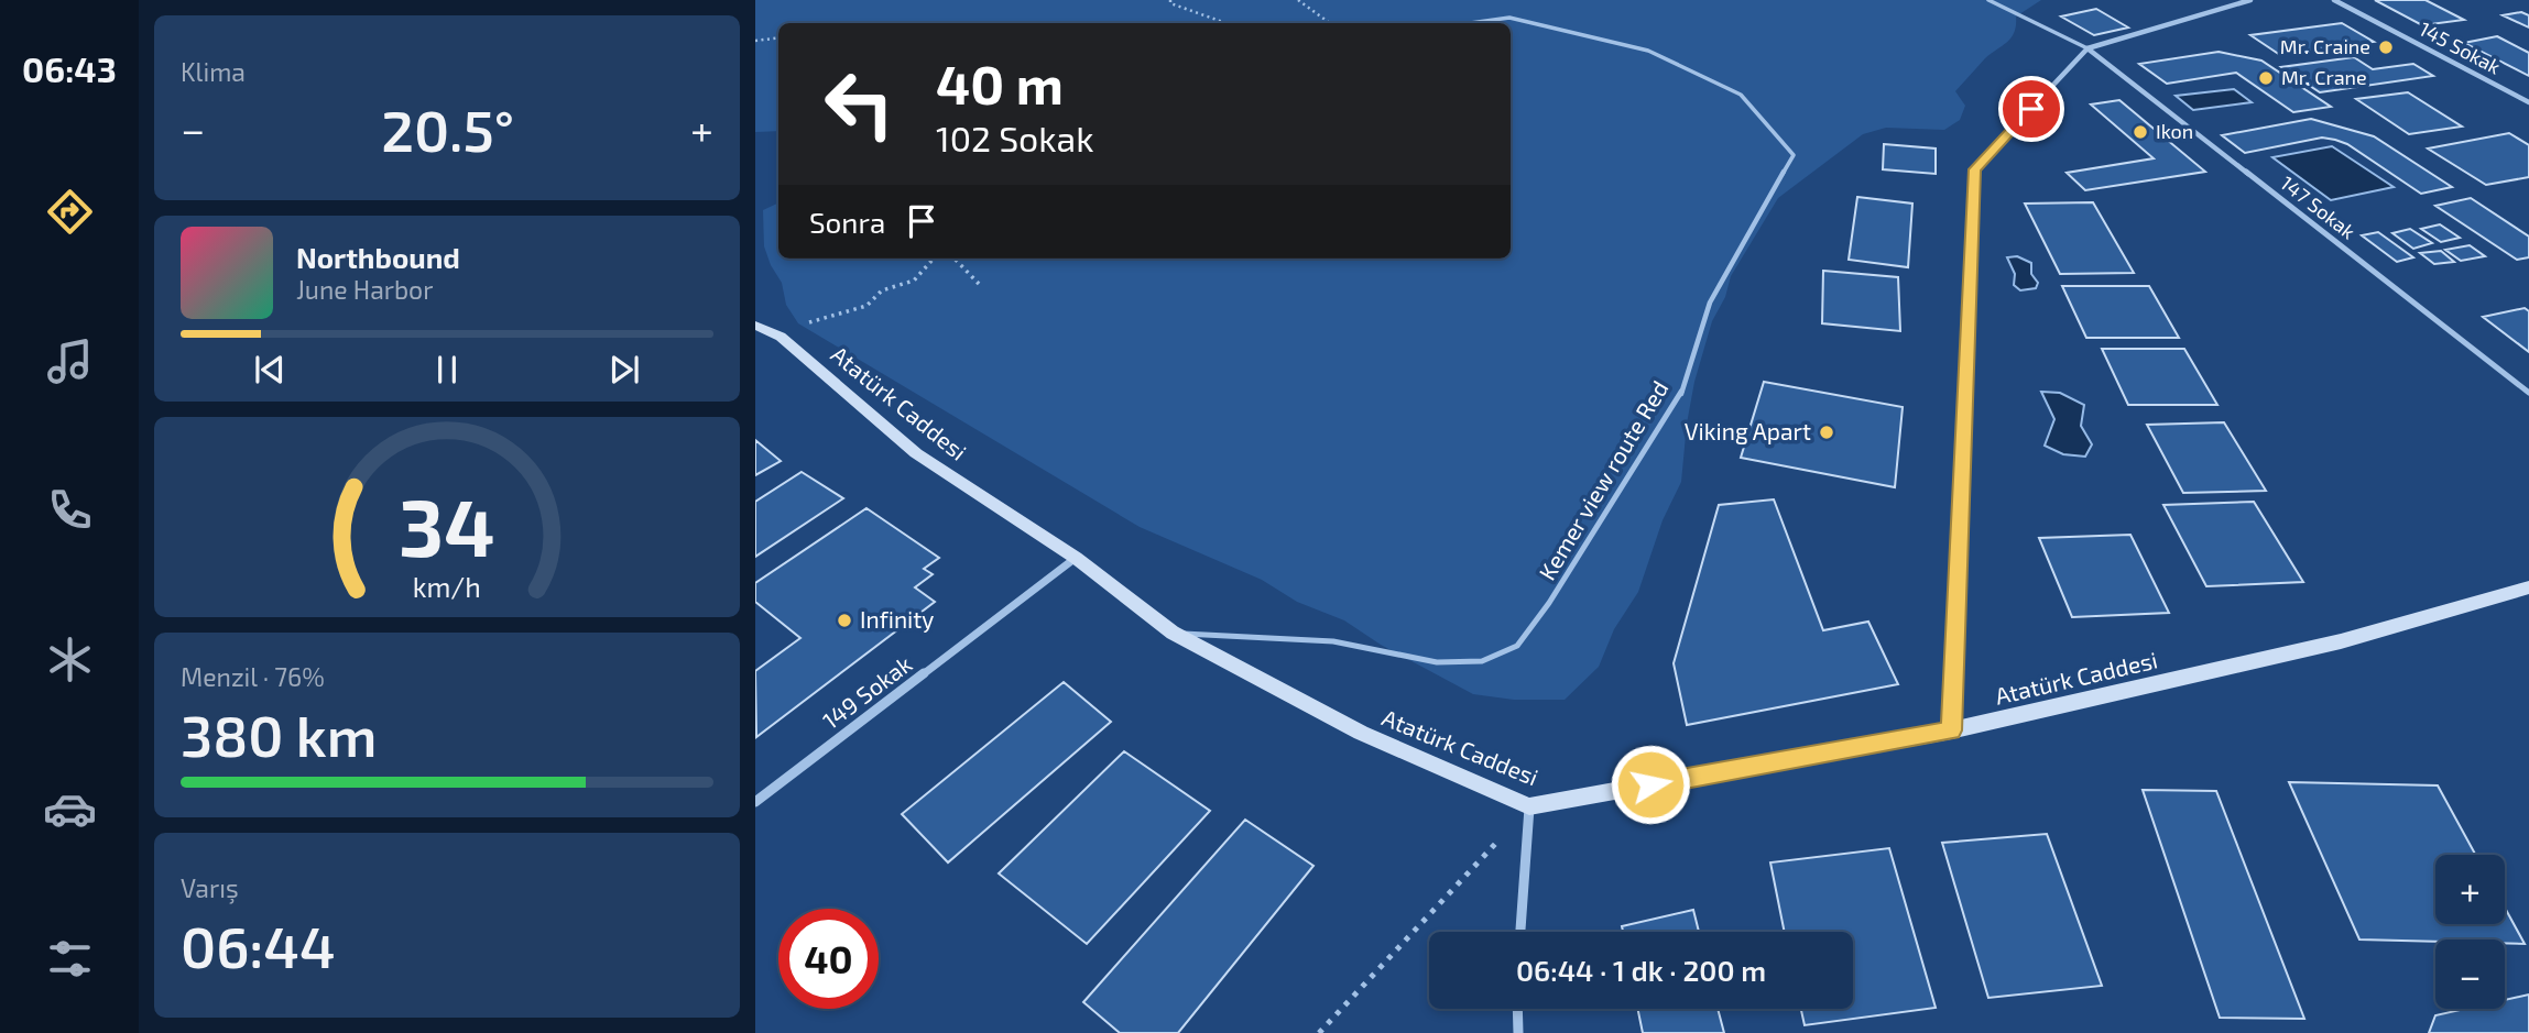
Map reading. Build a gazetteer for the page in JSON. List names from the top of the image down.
{
  "streets": {
    "street": [
      "145 Sokak",
      "147 Sokak",
      "Atatürk Caddesi",
      "149 Sokak"
    ],
    "lane": ["Kemer view route Red"]
  },
  "crossings": [
    ["Atatürk Caddesi", "Kemer view route Red"],
    ["Atatürk Caddesi", "149 Sokak"]
  ],
  "places": [
    "Mr. Craine",
    "Mr. Crane",
    "Ikon",
    "Viking Apart",
    "Infinity"
  ],
  "page": {
    "tabs": "06:43",
    "tile": [
      "Klima",
      ["Menzil · 76%", "380 km"],
      ["Varış", "06:44"]
    ],
    "turn": ["40 m", "102 Sokak"],
    "heat": ["−", "20.5°", "+"],
    "then": "Sonra",
    "song": ["Northbound", "June Harbor"],
    "map_buttons": ["+", "−"],
    "limit": "40",
    "trip": "06:44 · 1 dk · 200 m",
    "gauge": ["34", "km/h"]
  }
}
